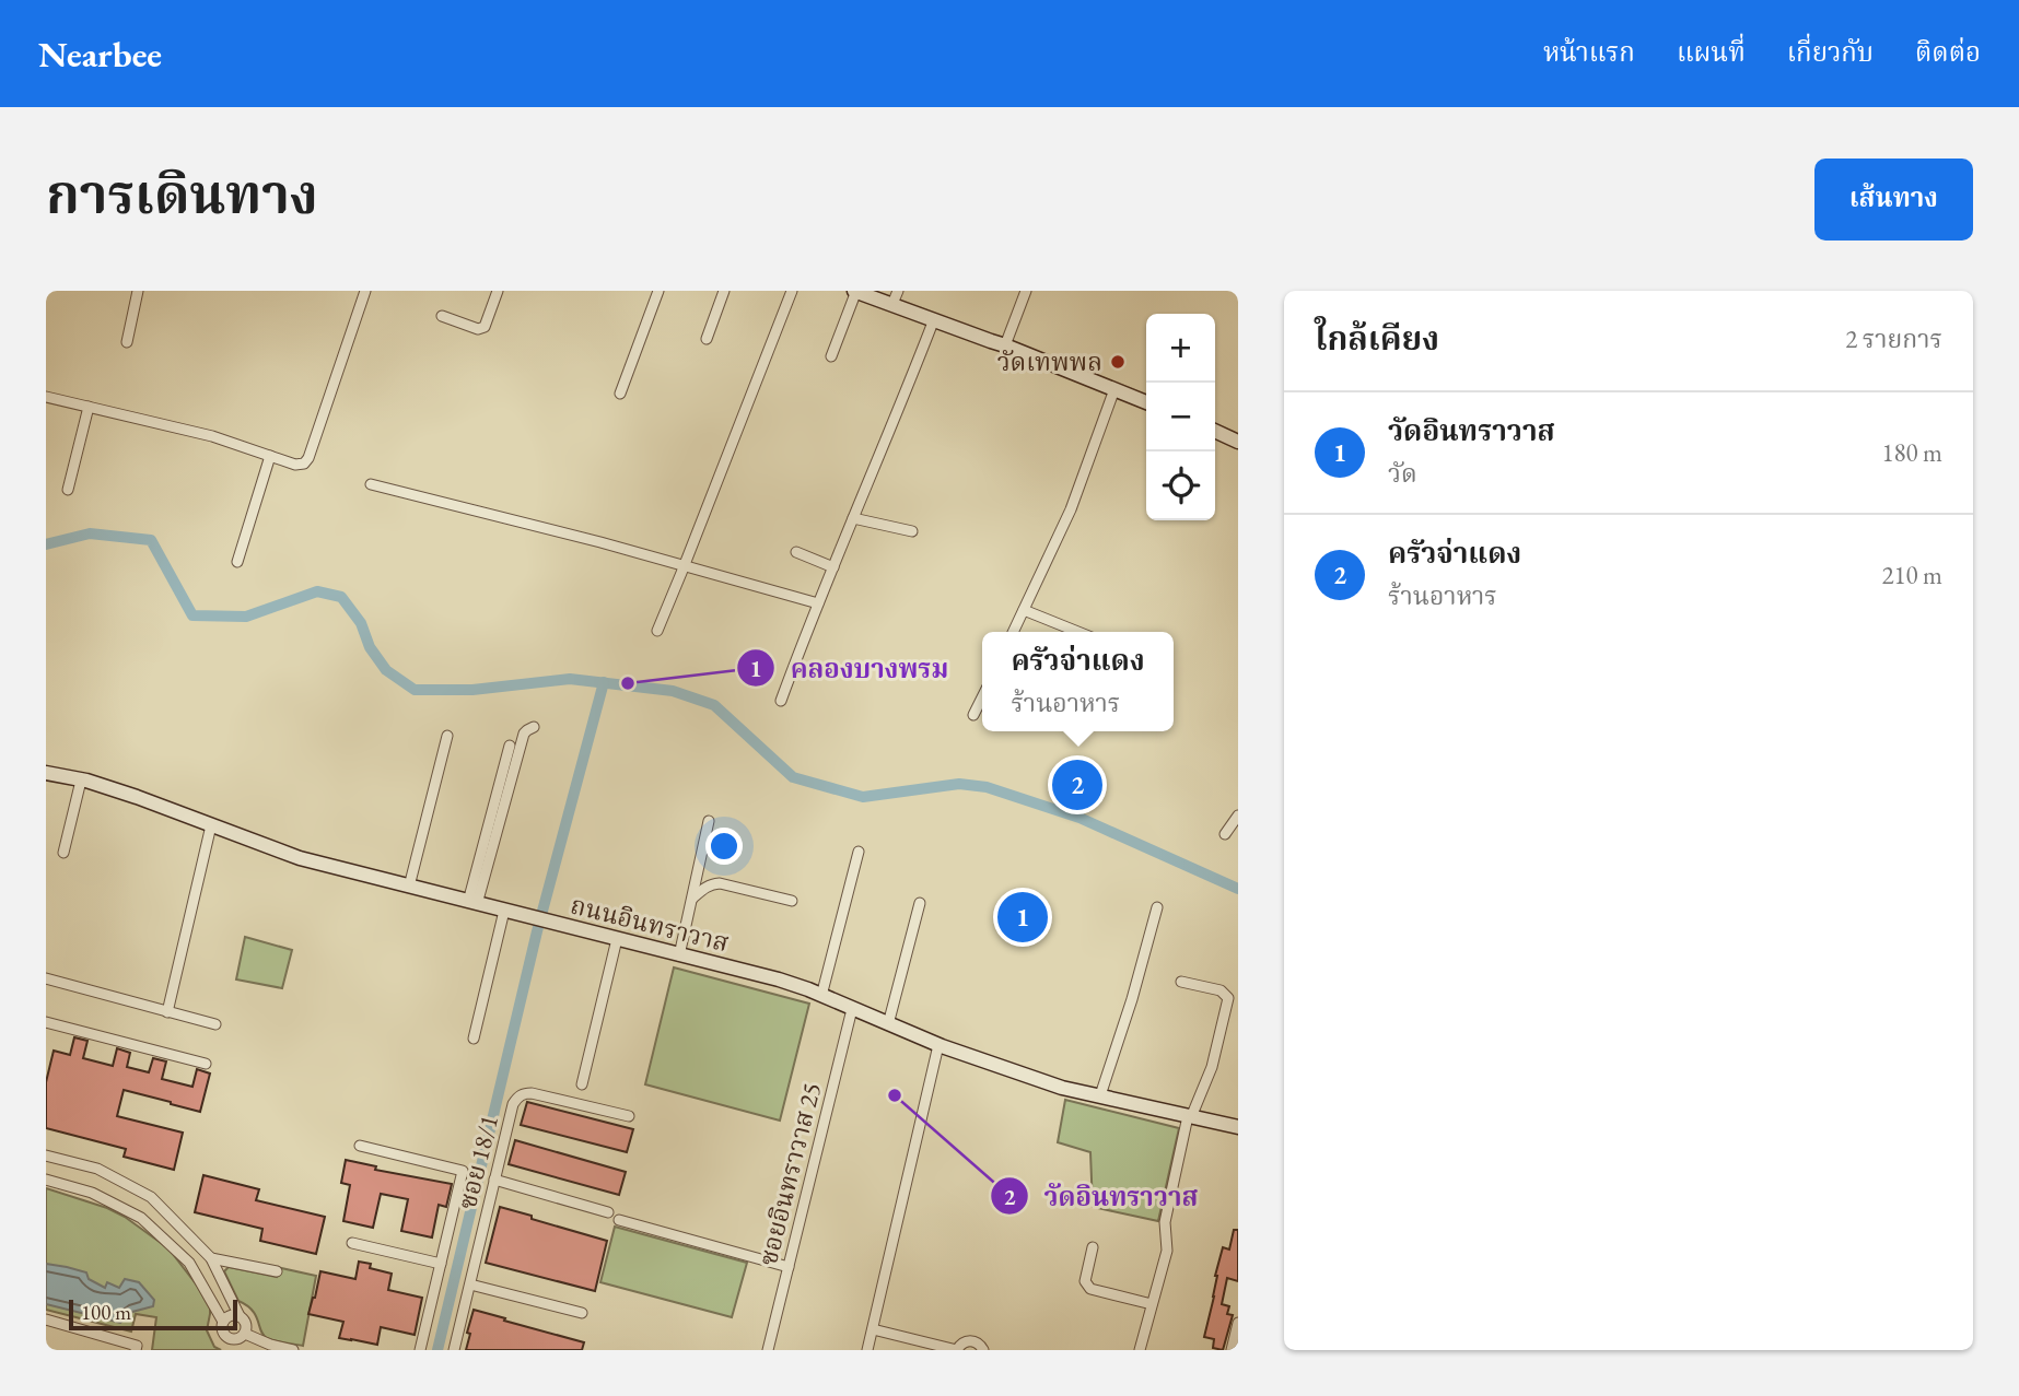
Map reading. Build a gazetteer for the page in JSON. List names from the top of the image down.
{
  "streets": {
    "street": ["ถนนอินทราวาส", "ซอย 18/1", "ซอยอินทราวาส 25"]
  },
  "crossings": [
    ["ถนนอินทราวาส", "ซอยอินทราวาส 25"]
  ],
  "places": ["วัดเทพพล", "คลองบางพรม", "วัดอินทราวาส"],
  "scale_bar": "100 m",
  "page": {
    "header": "Nearbee",
    "nav": [
      "หน้าแรก",
      "แผนที่",
      "เกี่ยวกับ",
      "ติดต่อ"
    ],
    "title": "การเดินทาง",
    "buttons": "เส้นทาง",
    "heading": ["ใกล้เคียง", "2 รายการ"],
    "map_buttons": ["+", "−"],
    "list": [
      {
        "mark": "1",
        "name": "วัดอินทราวาส",
        "note": "วัด",
        "value": "180 m"
      },
      {
        "mark": "2",
        "name": "ครัวจ่าแดง",
        "note": "ร้านอาหาร",
        "value": "210 m"
      }
    ],
    "popup": ["ครัวจ่าแดง", "ร้านอาหาร"],
    "pins": ["2", "1"],
    "scale": "100 m"
  }
}
